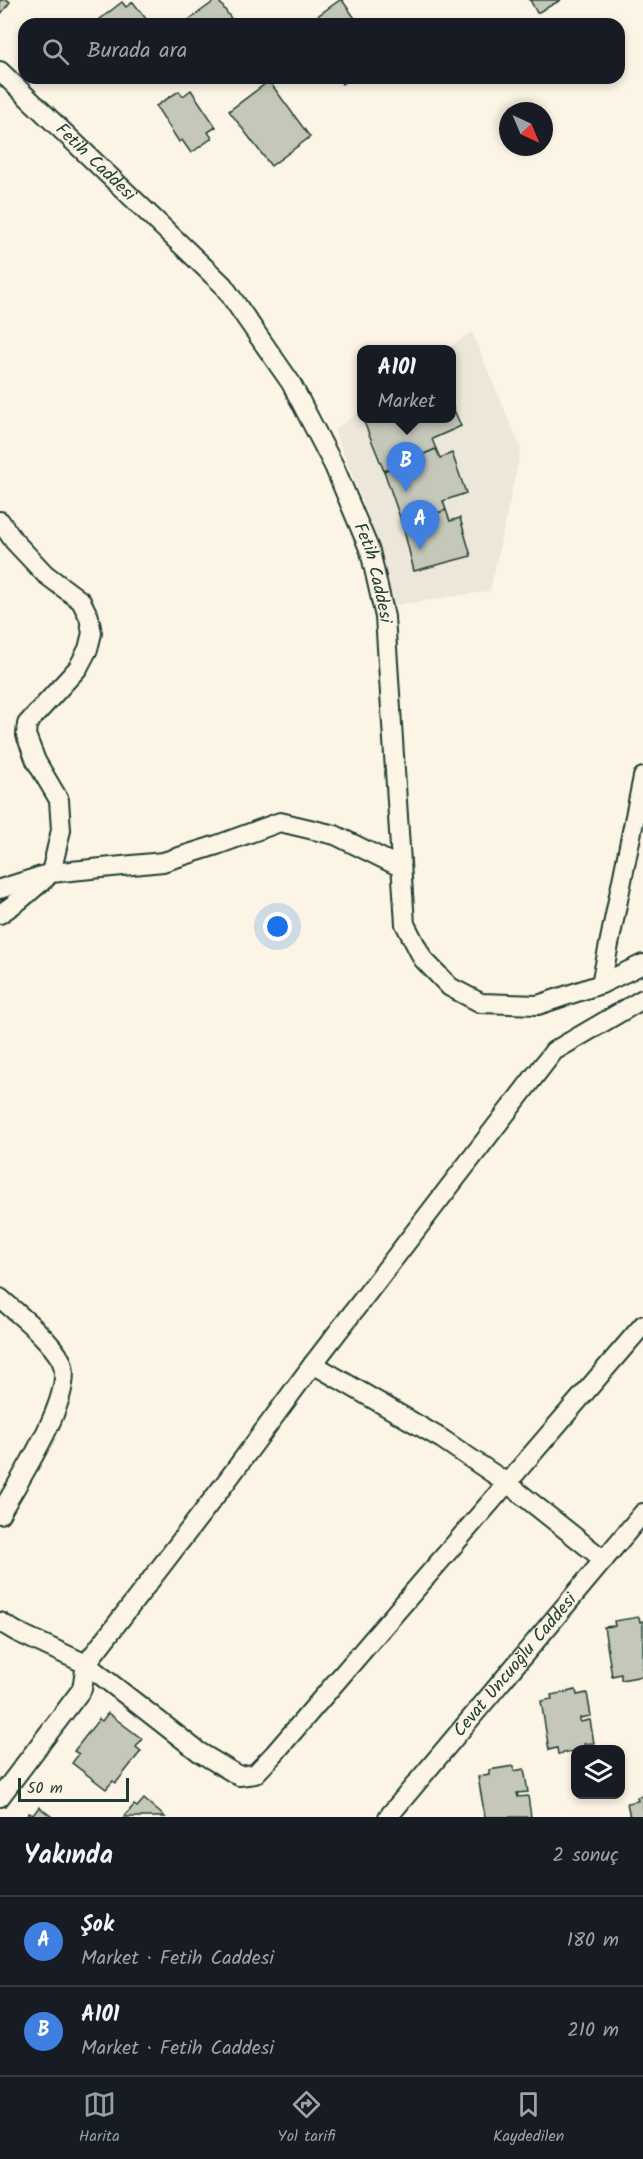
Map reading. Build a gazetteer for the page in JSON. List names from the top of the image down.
{
  "streets": {
    "street": ["Fetih Caddesi", "Cevat Uncuoğlu Caddesi"]
  },
  "scale_bar": "50 m",
  "north": "bottom right",
  "page": {
    "search": "Burada ara",
    "popup": ["A101", "Market"],
    "pins": ["B", "A"],
    "scale": "50 m",
    "heading": ["Yakında", "2 sonuç"],
    "list": [
      {
        "mark": "A",
        "name": "Şok",
        "note": "Market · Fetih Caddesi",
        "value": "180 m"
      },
      {
        "mark": "B",
        "name": "A101",
        "note": "Market · Fetih Caddesi",
        "value": "210 m"
      }
    ],
    "nav": ["Harita", "Yol tarifi", "Kaydedilen"]
  }
}
